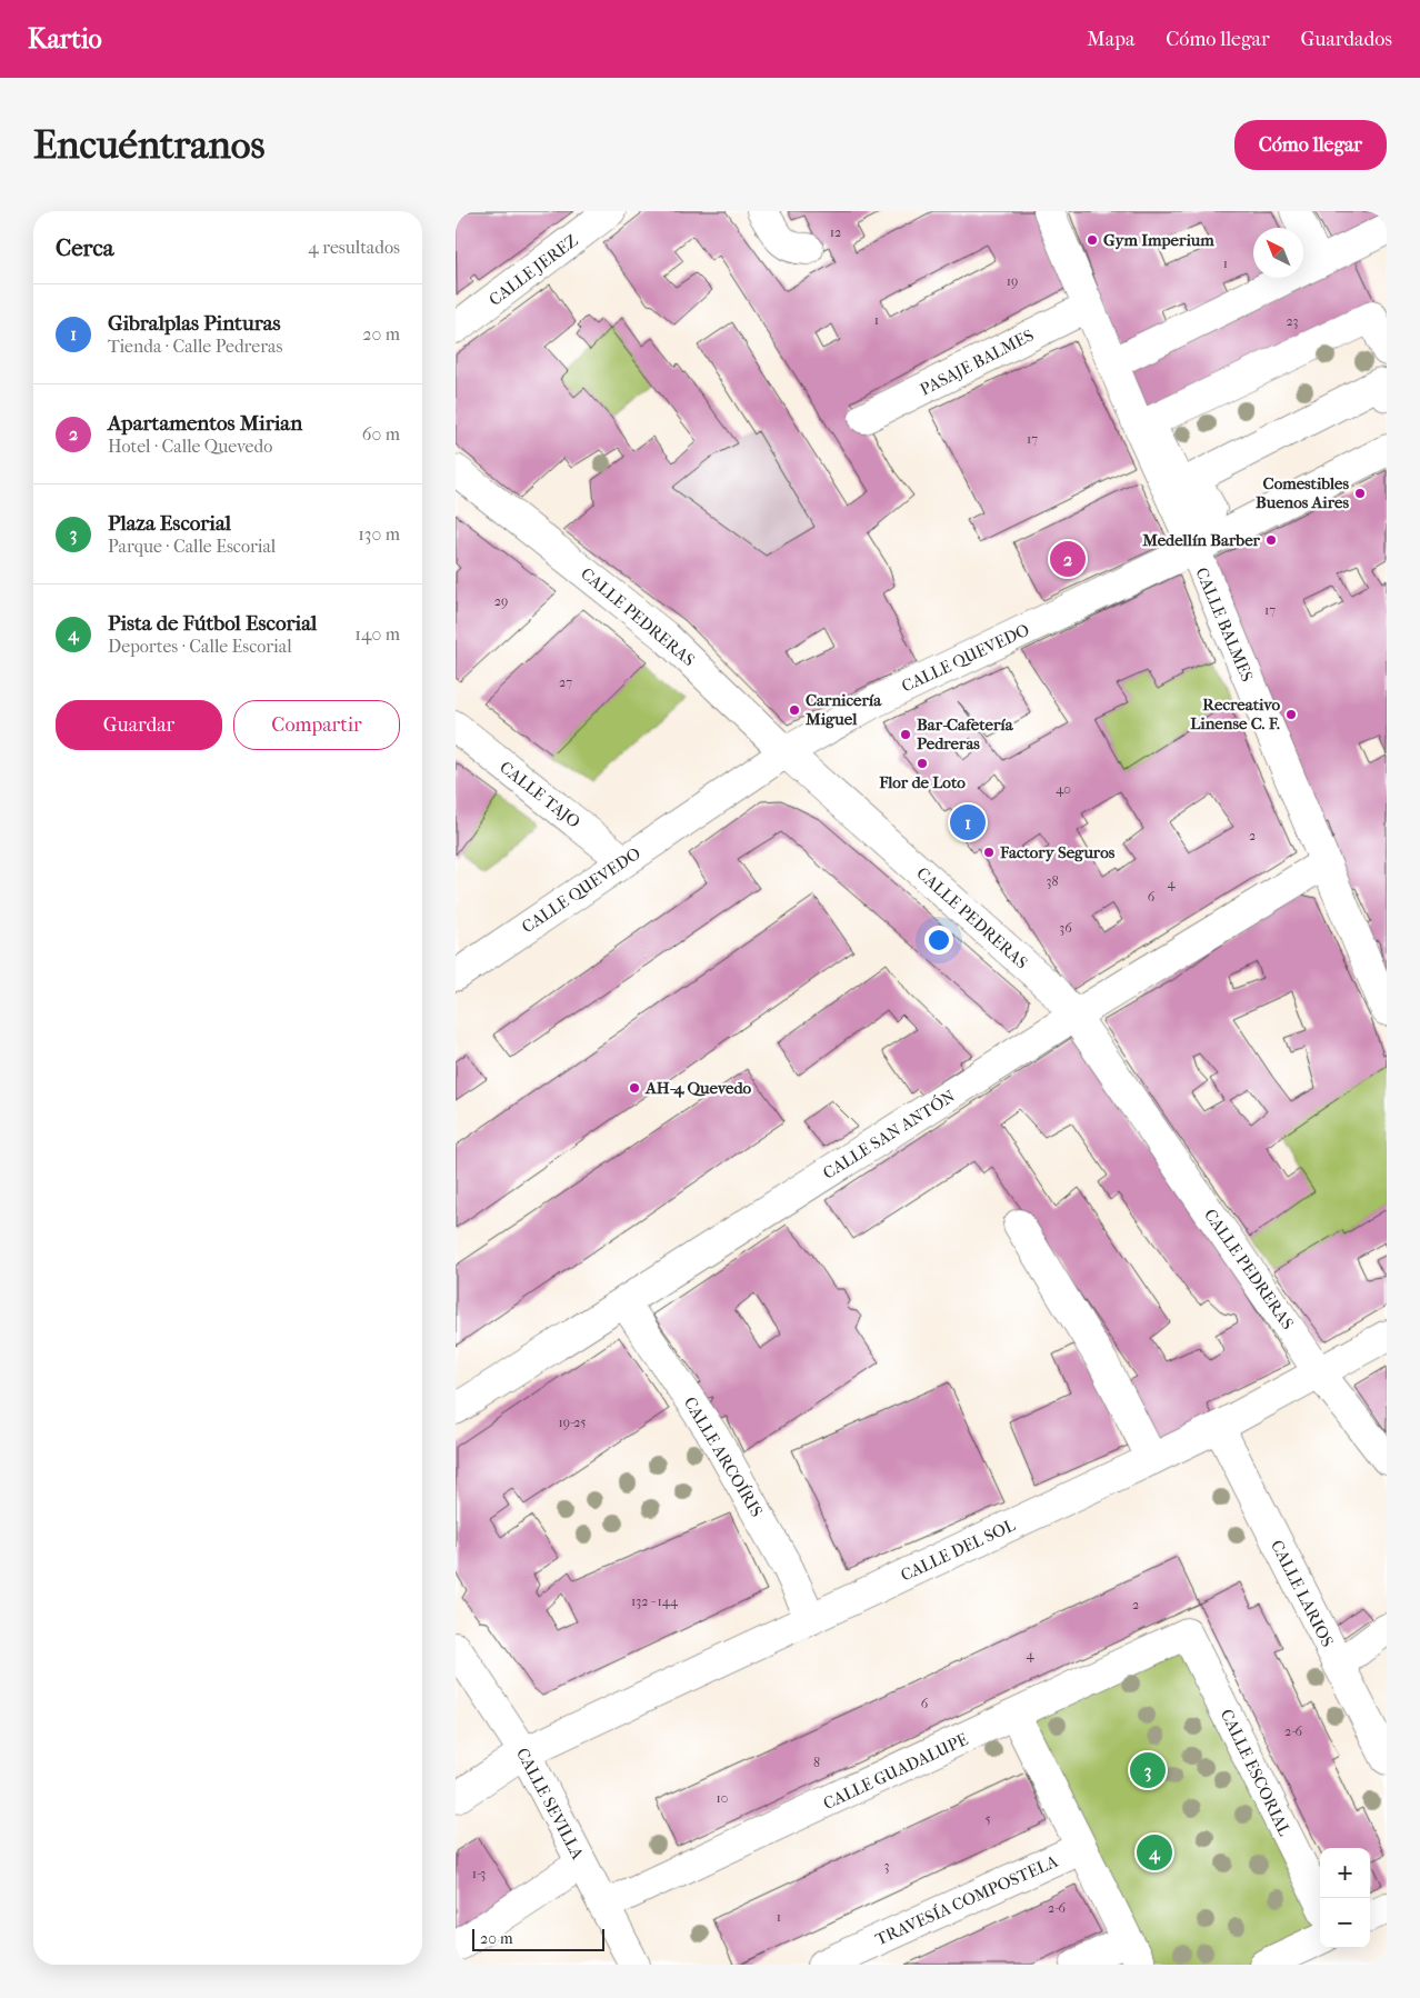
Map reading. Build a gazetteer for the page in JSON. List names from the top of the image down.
{
  "streets": {
    "street": [
      "CALLE JEREZ",
      "PASAJE BALMES",
      "CALLE PEDRERAS",
      "CALLE BALMES",
      "CALLE QUEVEDO",
      "CALLE TAJO",
      "CALLE SAN ANTÓN",
      "CALLE ARCOÍRIS",
      "CALLE DEL SOL",
      "CALLE LARIOS",
      "CALLE GUADALUPE",
      "CALLE ESCORIAL",
      "CALLE SEVILLA",
      "TRAVESÍA COMPOSTELA"
    ]
  },
  "crossings": [
    ["PASAJE BALMES", "CALLE BALMES"],
    ["CALLE PEDRERAS", "CALLE QUEVEDO"],
    ["CALLE PEDRERAS", "CALLE SAN ANTÓN"],
    ["CALLE PEDRERAS", "CALLE DEL SOL"],
    ["CALLE BALMES", "CALLE QUEVEDO"],
    ["CALLE BALMES", "CALLE SAN ANTÓN"],
    ["CALLE QUEVEDO", "CALLE TAJO"],
    ["CALLE SAN ANTÓN", "CALLE ARCOÍRIS"],
    ["CALLE ARCOÍRIS", "CALLE DEL SOL"],
    ["CALLE DEL SOL", "CALLE LARIOS"],
    ["CALLE DEL SOL", "CALLE SEVILLA"],
    ["CALLE GUADALUPE", "CALLE ESCORIAL"],
    ["CALLE GUADALUPE", "CALLE SEVILLA"]
  ],
  "places": [
    "Gym Imperium",
    "Comestibles Buenos Aires",
    "Medellín Barber",
    "Carnicería Miguel",
    "Recreativo Linense C. F.",
    "Bar-Cafetería Pedreras",
    "Flor de Loto",
    "Factory Seguros",
    "AH-4 Quevedo"
  ],
  "house_numbers": [
    "12",
    "1",
    "19",
    "1",
    "23",
    "17",
    "29",
    "17",
    "27",
    "40",
    "2",
    "38",
    "4",
    "6",
    "36",
    "19-25",
    "132 - 144",
    "2",
    "4",
    "6",
    "2-6",
    "8",
    "10",
    "5",
    "3",
    "1-3",
    "2-6",
    "1"
  ],
  "scale_bar": "20 m",
  "north": "top left",
  "page": {
    "header": "Kartio",
    "nav": ["Mapa", "Cómo llegar", "Guardados"],
    "buttons": [
      "Cómo llegar",
      ["Guardar", "Compartir"]
    ],
    "title": "Encuéntranos",
    "heading": ["Cerca", "4 resultados"],
    "list": [
      {
        "mark": "1",
        "name": "Gibralplas Pinturas",
        "note": "Tienda · Calle Pedreras",
        "value": "20 m"
      },
      {
        "mark": "2",
        "name": "Apartamentos Mirian",
        "note": "Hotel · Calle Quevedo",
        "value": "60 m"
      },
      {
        "mark": "3",
        "name": "Plaza Escorial",
        "note": "Parque · Calle Escorial",
        "value": "130 m"
      },
      {
        "mark": "4",
        "name": "Pista de Fútbol Escorial",
        "note": "Deportes · Calle Escorial",
        "value": "140 m"
      }
    ],
    "pins": [
      "2",
      "1",
      "3",
      "4"
    ],
    "map_buttons": ["+", "−"],
    "scale": "20 m"
  }
}
